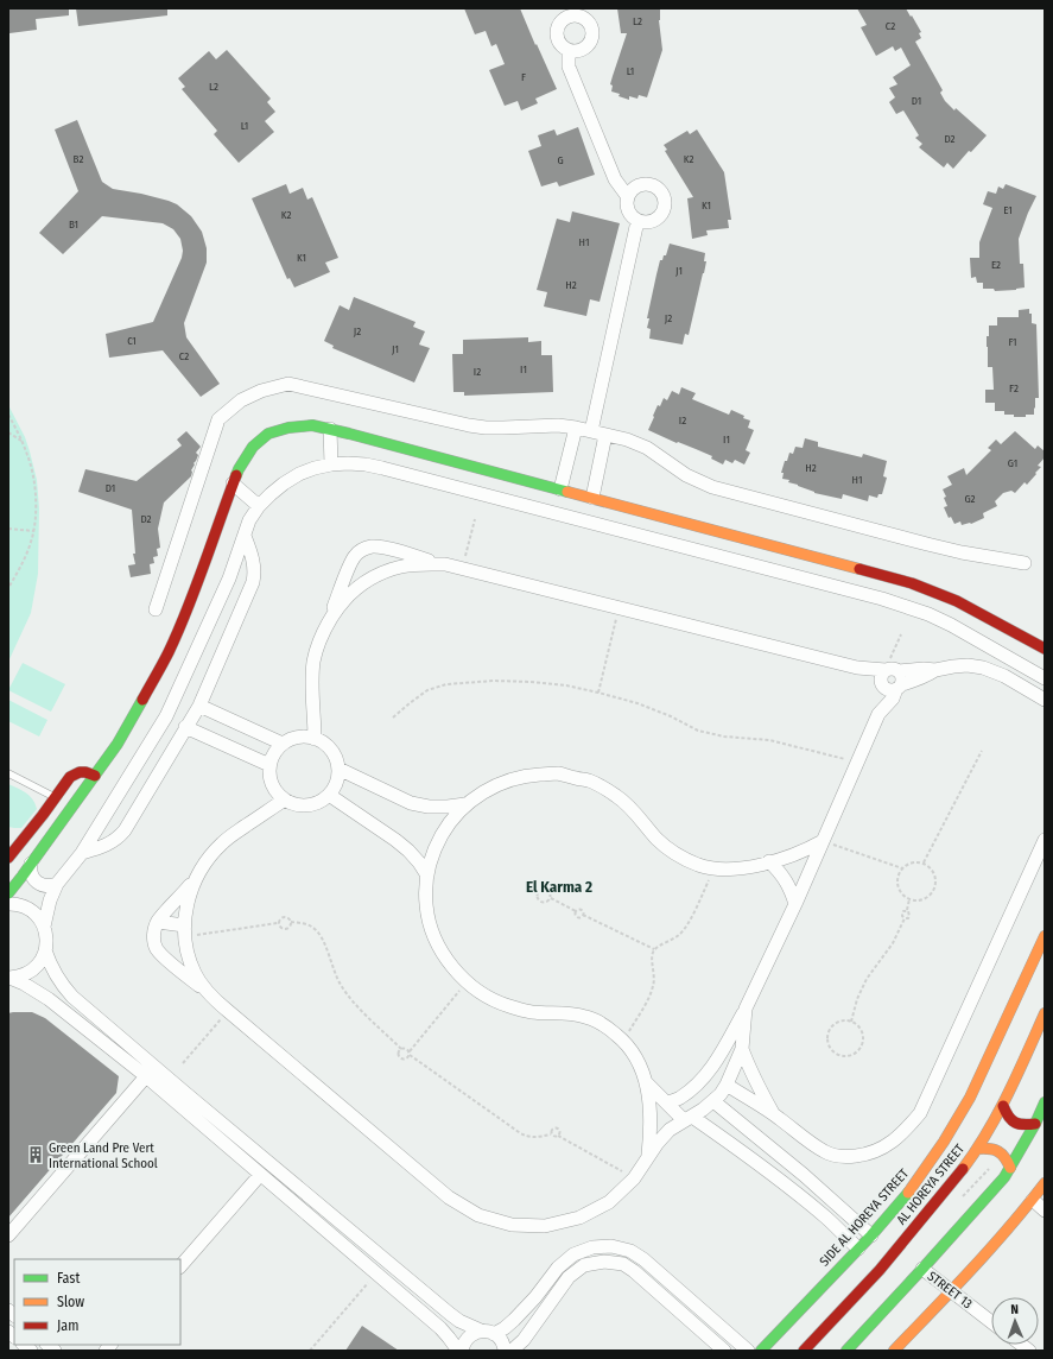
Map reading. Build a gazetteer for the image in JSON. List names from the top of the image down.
{
  "streets": {
    "street": ["AL HOREYA STREET", "SIDE AL HOREYA STREET", "STREET 13"]
  },
  "districts": ["El Karma 2"],
  "places": {
    "building": ["Green Land Pre Vert International School"]
  },
  "house_numbers": [
    "L2",
    "C2",
    "L1",
    "F",
    "L2",
    "D1",
    "L1",
    "D2",
    "B2",
    "K2",
    "G",
    "K1",
    "E1",
    "K2",
    "B1",
    "H1",
    "K1",
    "E2",
    "J1",
    "H2",
    "J2",
    "J2",
    "C1",
    "F1",
    "J1",
    "C2",
    "I1",
    "I2",
    "F2",
    "I2",
    "I1",
    "G1",
    "H2",
    "H1",
    "D1",
    "G2",
    "D2"
  ],
  "legend": ["Fast", "Slow", "Jam"],
  "north": "top"
}
